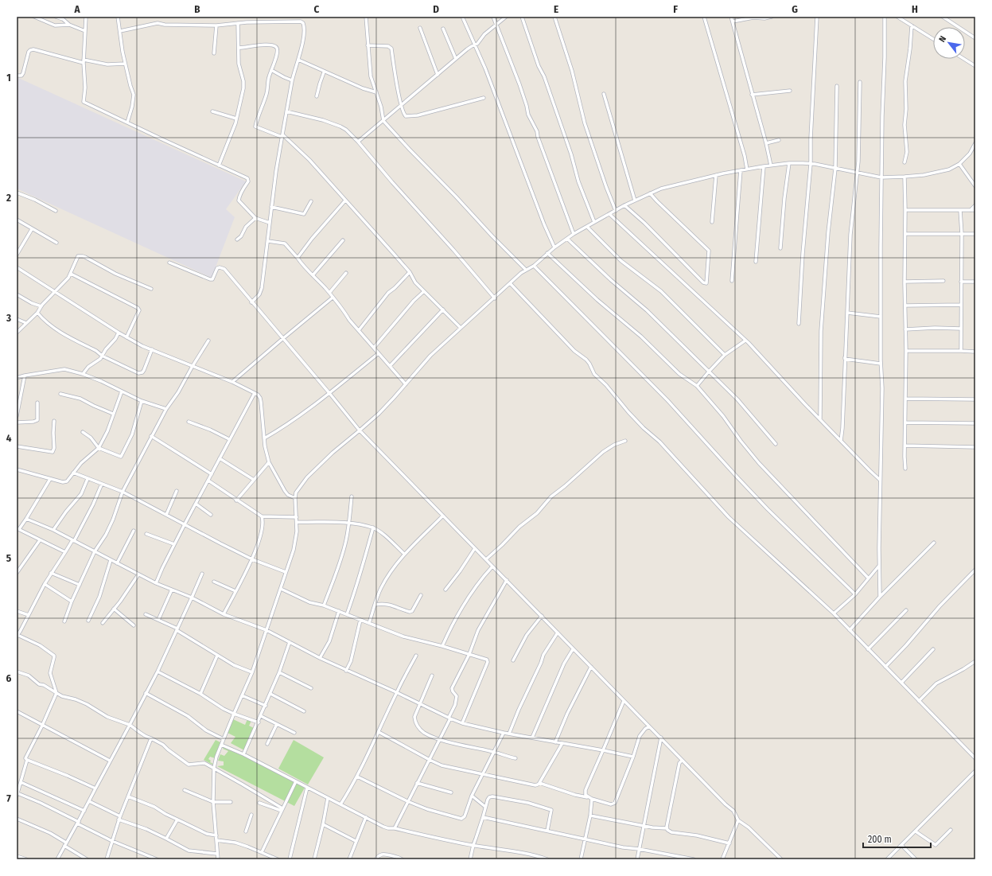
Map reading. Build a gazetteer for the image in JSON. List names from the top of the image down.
{
  "scale_bar": "200 m",
  "north": "top left",
  "grid": {
    "columns": [
      "A",
      "B",
      "C",
      "D",
      "E",
      "F",
      "G",
      "H"
    ],
    "rows": [
      "1",
      "2",
      "3",
      "4",
      "5",
      "6",
      "7"
    ]
  }
}
